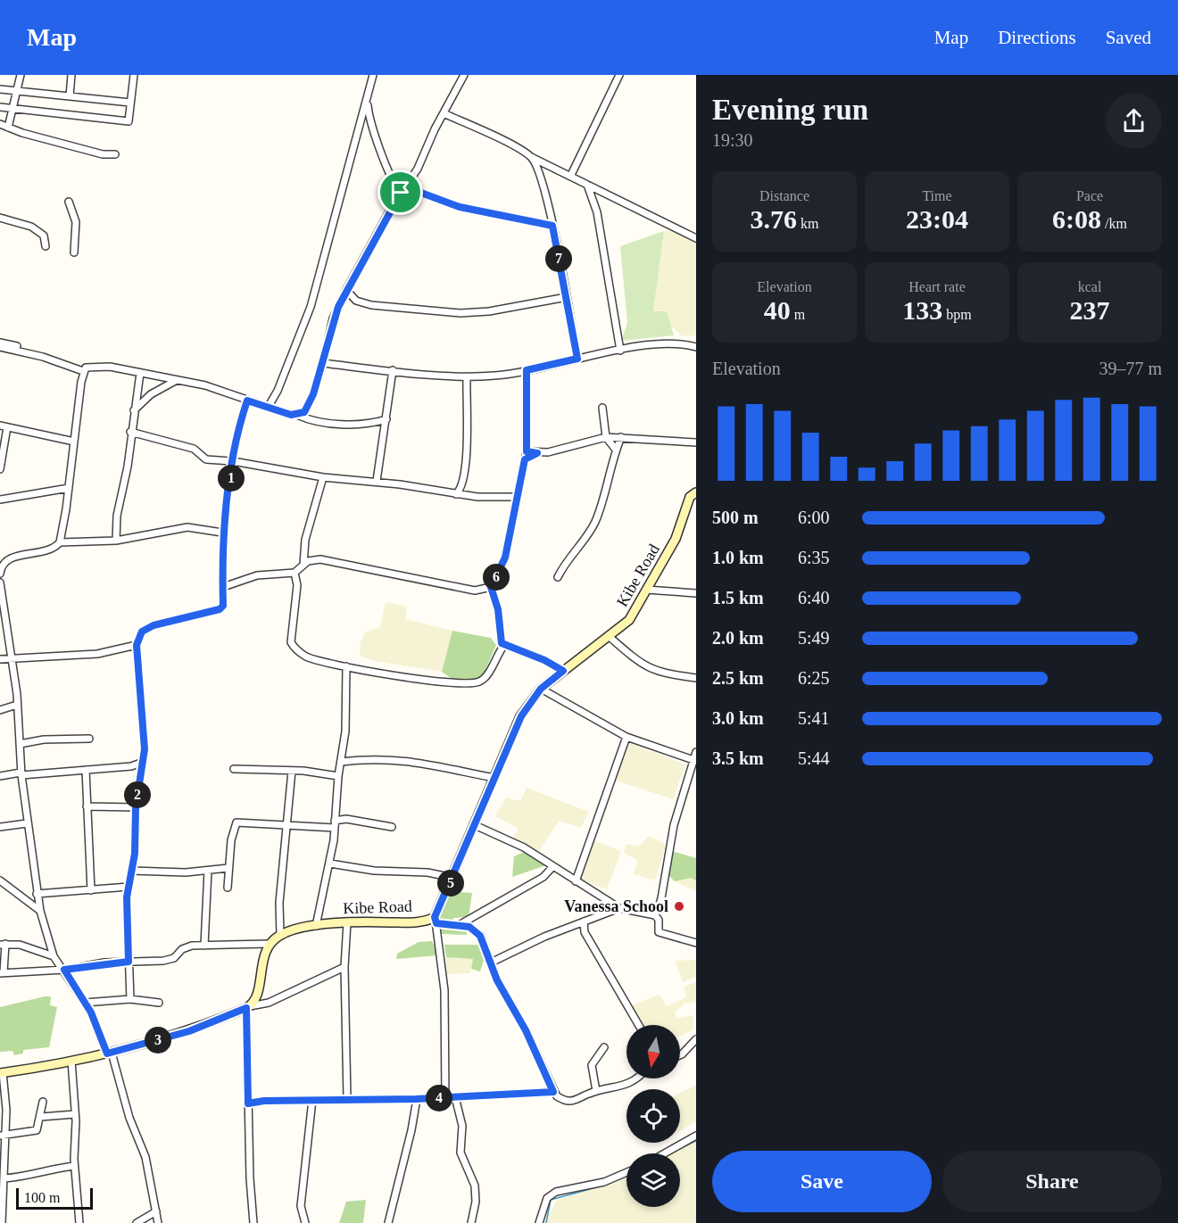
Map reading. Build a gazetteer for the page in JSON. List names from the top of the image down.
{
  "streets": {
    "street": ["Kibe Road"]
  },
  "places": ["Vanessa School"],
  "scale_bar": "100 m",
  "north": "bottom",
  "page": {
    "header": "Map",
    "nav": ["Map", "Directions", "Saved"],
    "heading": ["Evening run", "19:30"],
    "stats": [
      ["Distance", "3.76 km"],
      ["Time", "23:04"],
      ["Pace", "6:08 /km"],
      ["Elevation", "40 m"],
      ["Heart rate", "133 bpm"],
      ["kcal", "237"]
    ],
    "pins": [
      "7",
      "1",
      "6",
      "2",
      "5",
      "3",
      "4"
    ],
    "chart": ["Elevation", "39–77 m"],
    "list": [
      {
        "name": "500 m",
        "note": "6:00"
      },
      {
        "name": "1.0 km",
        "note": "6:35"
      },
      {
        "name": "1.5 km",
        "note": "6:40"
      },
      {
        "name": "2.0 km",
        "note": "5:49"
      },
      {
        "name": "2.5 km",
        "note": "6:25"
      },
      {
        "name": "3.0 km",
        "note": "5:41"
      },
      {
        "name": "3.5 km",
        "note": "5:44"
      }
    ],
    "buttons": ["Save", "Share"],
    "scale": "100 m"
  }
}
